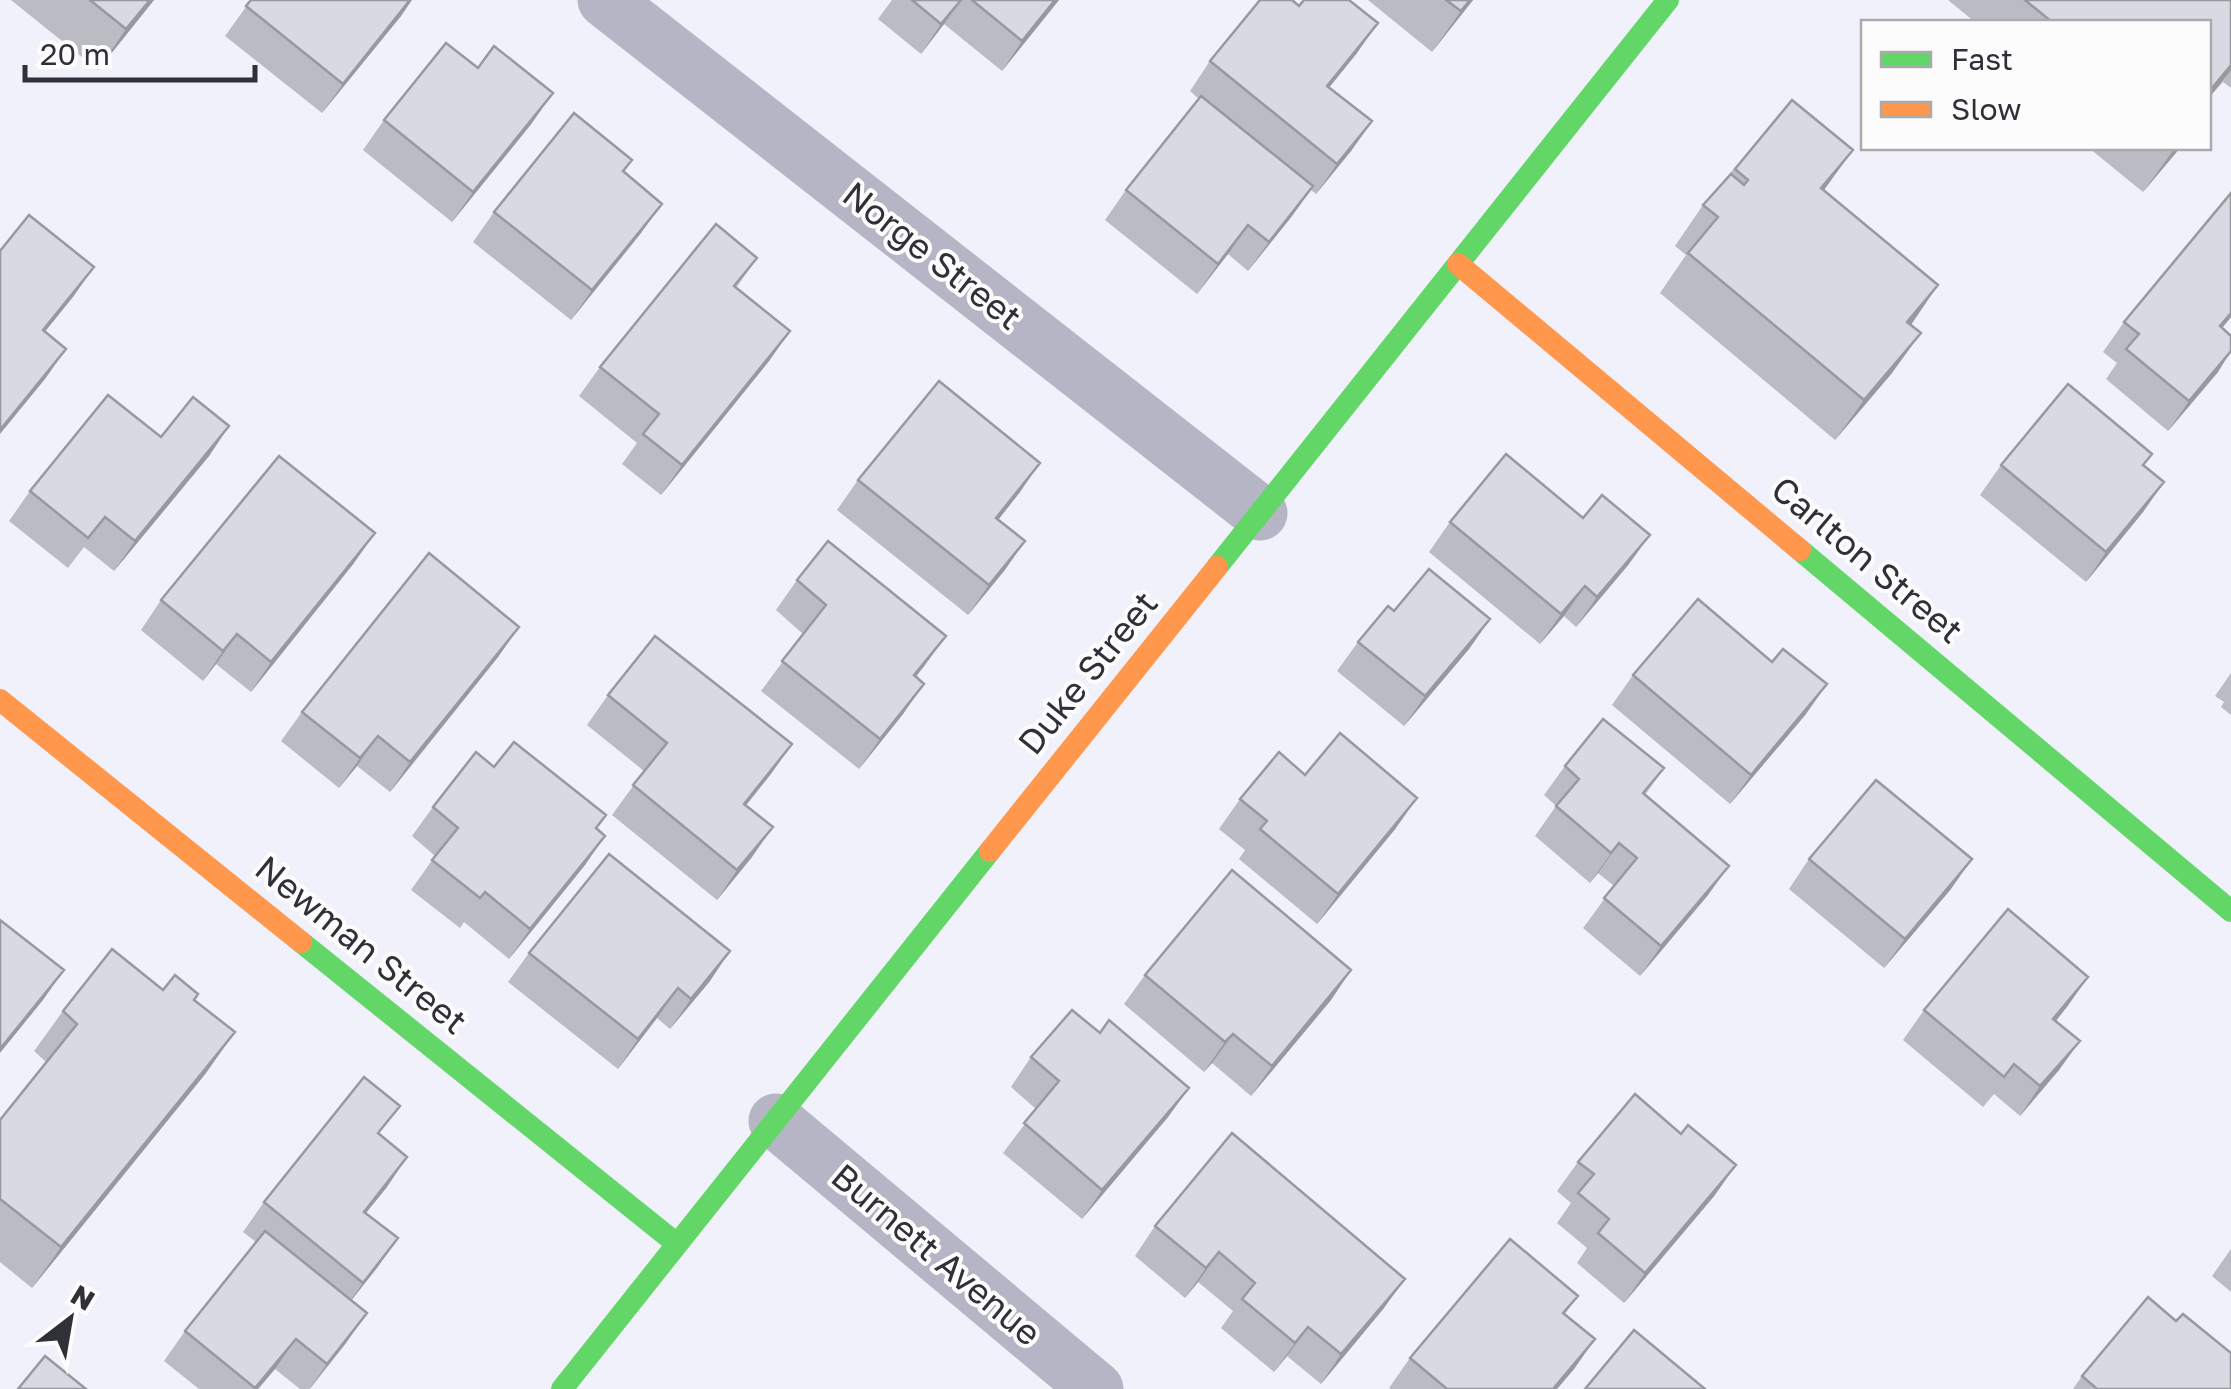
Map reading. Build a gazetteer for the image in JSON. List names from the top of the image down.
{
  "streets": {
    "street": [
      "Norge Street",
      "Carlton Street",
      "Duke Street",
      "Newman Street",
      "Burnett Avenue"
    ]
  },
  "crossings": [
    ["Norge Street", "Duke Street"],
    ["Carlton Street", "Duke Street"],
    ["Duke Street", "Newman Street"],
    ["Duke Street", "Burnett Avenue"]
  ],
  "legend": ["Fast", "Slow"],
  "scale_bar": "20 m",
  "north": "top right"
}
